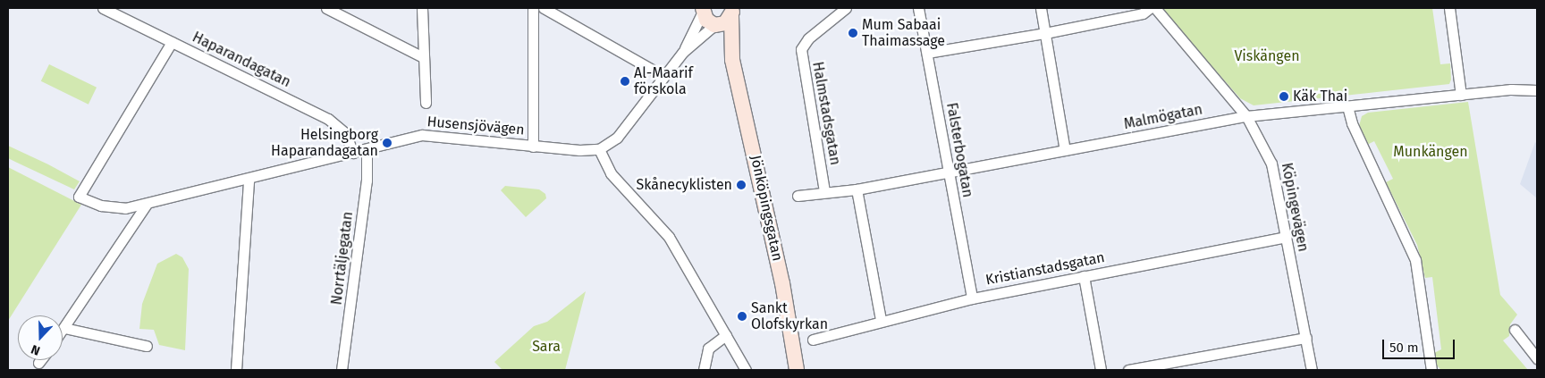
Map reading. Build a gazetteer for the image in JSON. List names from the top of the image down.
{
  "streets": {
    "street": [
      "Haparandagatan",
      "Halmstadsgatan",
      "Malmögatan",
      "Husensjövägen",
      "Falsterbogatan",
      "Köpingevägen",
      "Jönköpingsgatan",
      "Norrtäljegatan",
      "Kristianstadsgatan"
    ]
  },
  "crossings": [
    ["Haparandagatan", "Husensjövägen"],
    ["Halmstadsgatan", "Malmögatan"],
    ["Malmögatan", "Falsterbogatan"],
    ["Malmögatan", "Köpingevägen"],
    ["Husensjövägen", "Norrtäljegatan"],
    ["Falsterbogatan", "Kristianstadsgatan"],
    ["Köpingevägen", "Kristianstadsgatan"]
  ],
  "parks": ["Viskängen", "Munkängen", "Sara"],
  "places": [
    "Mum Sabaai Thaimassage",
    "Al-Maarif förskola",
    "Käk Thai",
    "Helsingborg Haparandagatan",
    "Skånecyklisten",
    "Sankt Olofskyrkan"
  ],
  "scale_bar": "50 m",
  "north": "bottom"
}
